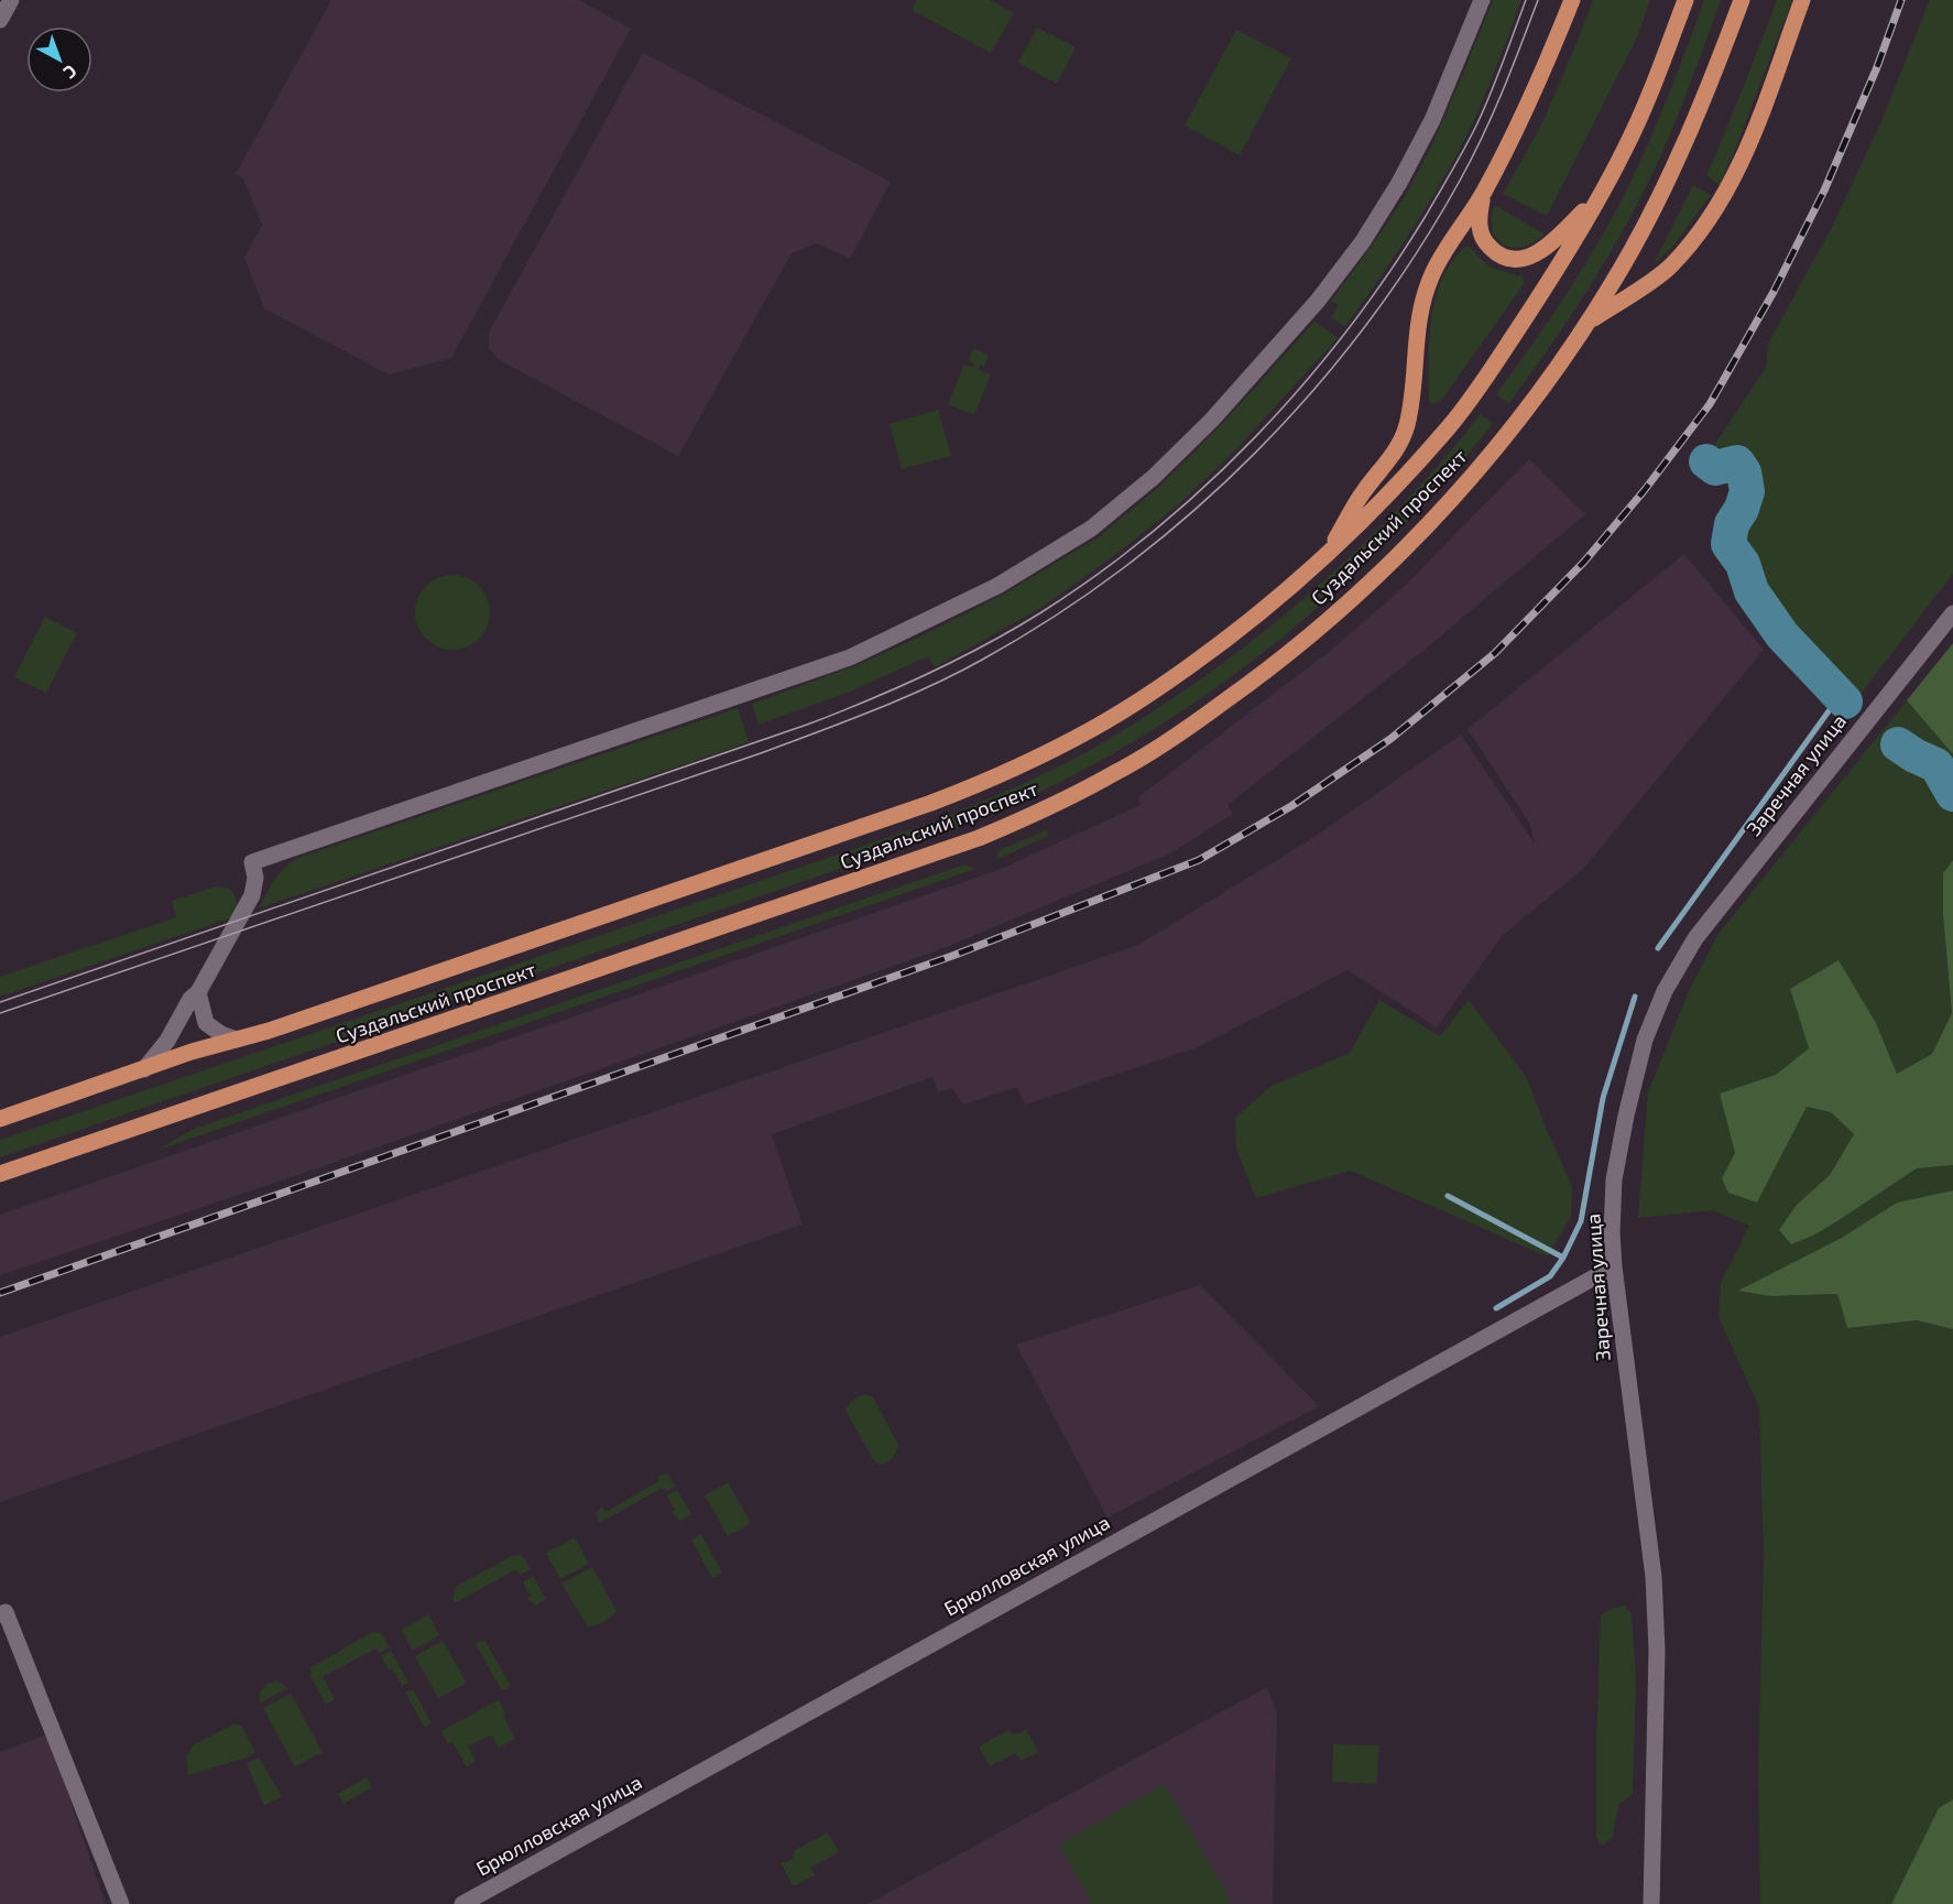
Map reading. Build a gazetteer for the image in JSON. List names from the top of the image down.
{
  "streets": {
    "main road": ["Суздальский проспект"],
    "street": ["Заречная улица", "Брюлловская улица"]
  },
  "crossings": [
    ["Заречная улица", "Брюлловская улица"]
  ],
  "north": "bottom right"
}
